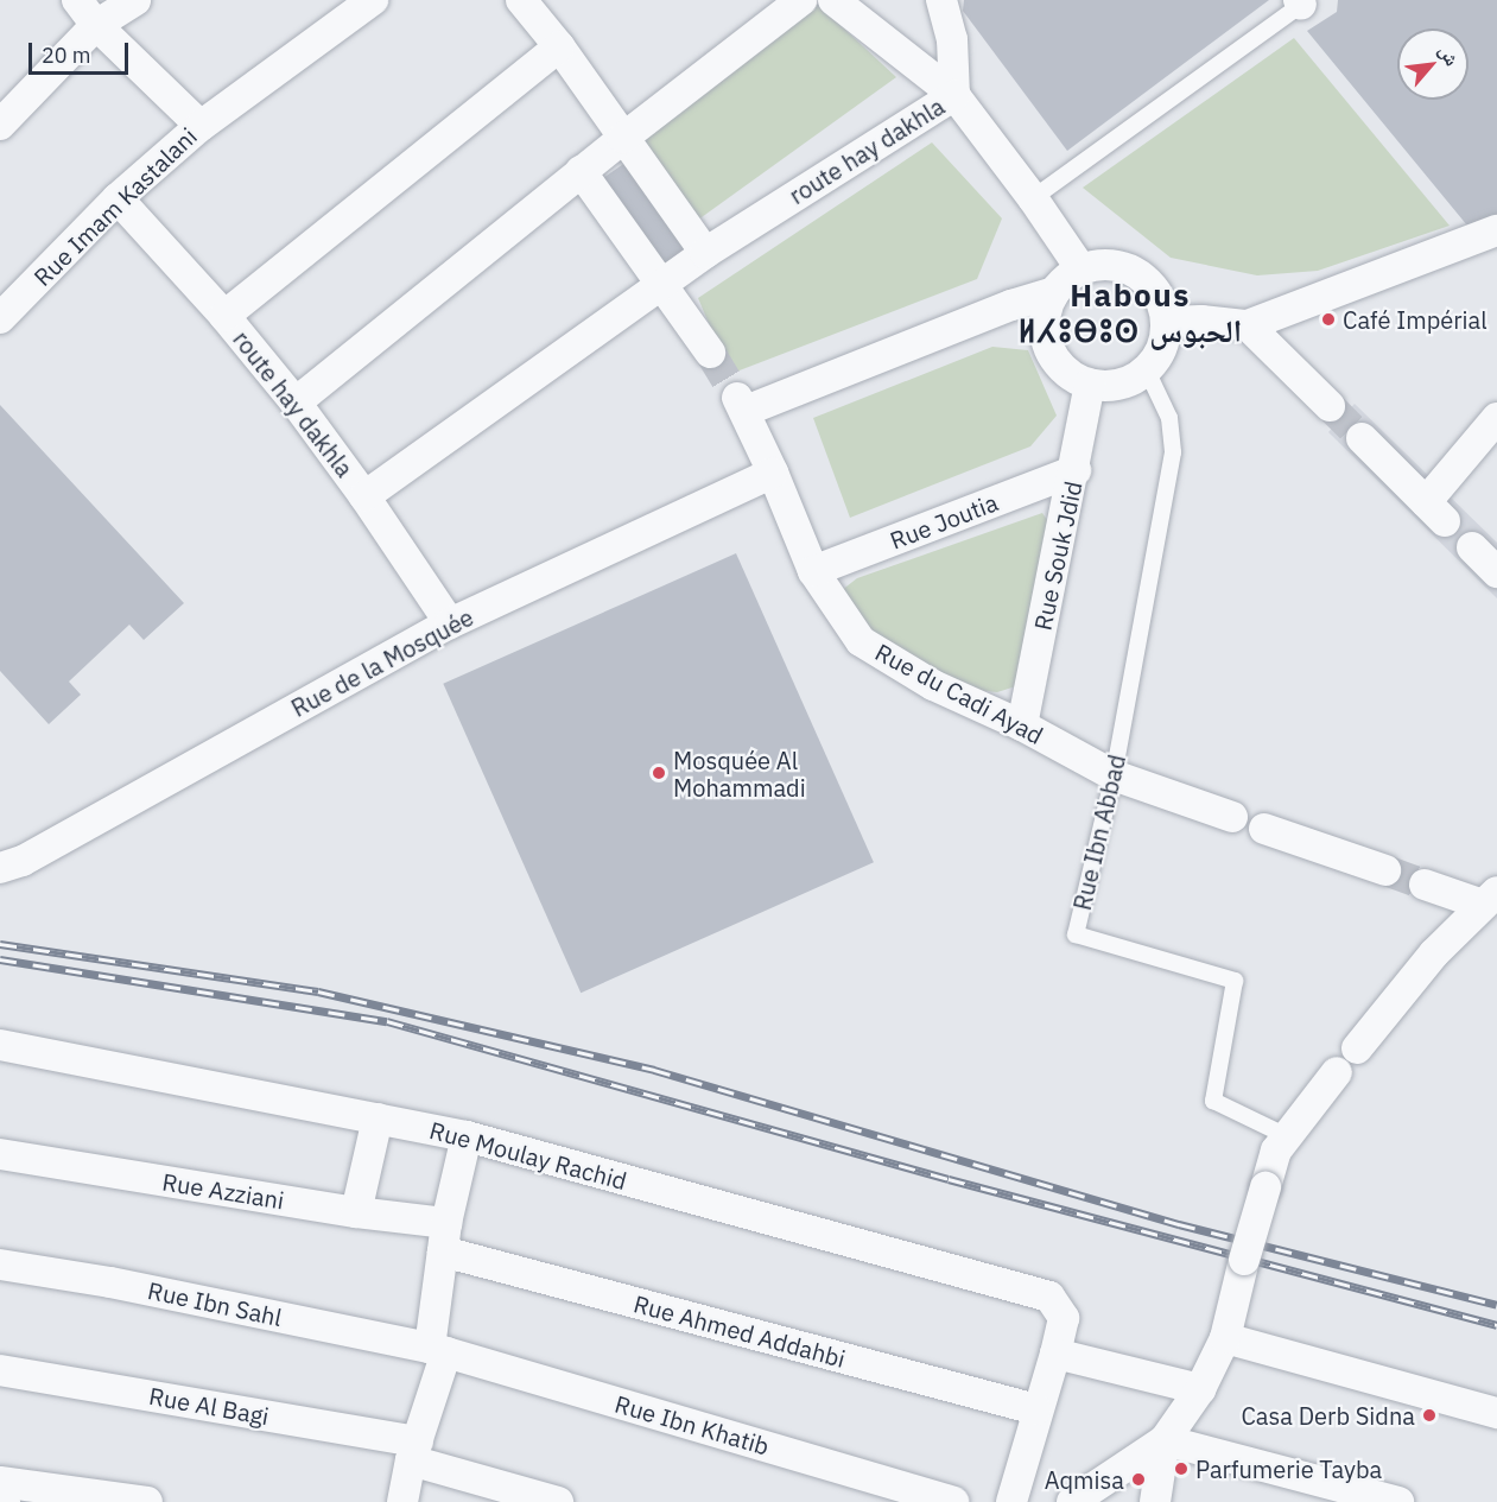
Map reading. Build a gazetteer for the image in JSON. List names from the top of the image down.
{
  "streets": {
    "street": [
      "route hay dakhla",
      "Rue Imam Kastalani",
      "Rue Joutia",
      "Rue Souk Jdid",
      "Rue de la Mosquée",
      "Rue du Cadi Ayad",
      "Rue Moulay Rachid",
      "Rue Azziani",
      "Rue Ibn Sahl",
      "Rue Ahmed Addahbi",
      "Rue Al Bagi",
      "Rue Ibn Khatib"
    ],
    "lane": ["Rue Ibn Abbad"]
  },
  "crossings": [
    ["route hay dakhla", "Rue Imam Kastalani"],
    ["route hay dakhla", "Rue Souk Jdid"],
    ["route hay dakhla", "Rue de la Mosquée"],
    ["route hay dakhla", "Rue du Cadi Ayad"],
    ["route hay dakhla", "Rue Ibn Abbad"],
    ["Rue Joutia", "Rue Souk Jdid"],
    ["Rue Joutia", "Rue du Cadi Ayad"],
    ["Rue Souk Jdid", "Rue du Cadi Ayad"],
    ["Rue Souk Jdid", "Rue Ibn Abbad"],
    ["Rue de la Mosquée", "Rue du Cadi Ayad"],
    ["Rue du Cadi Ayad", "Rue Ibn Abbad"],
    ["Rue Azziani", "Rue Ahmed Addahbi"],
    ["Rue Ibn Sahl", "Rue Ibn Khatib"]
  ],
  "districts": ["Habous ⵍⵃⵓⴱⵓⵙ الحبوس"],
  "places": [
    "Café Impérial",
    "Mosquée Al Mohammadi",
    "Casa Derb Sidna",
    "Parfumerie Tayba",
    "Aqmisa"
  ],
  "scale_bar": "20 m",
  "north": "top right"
}
